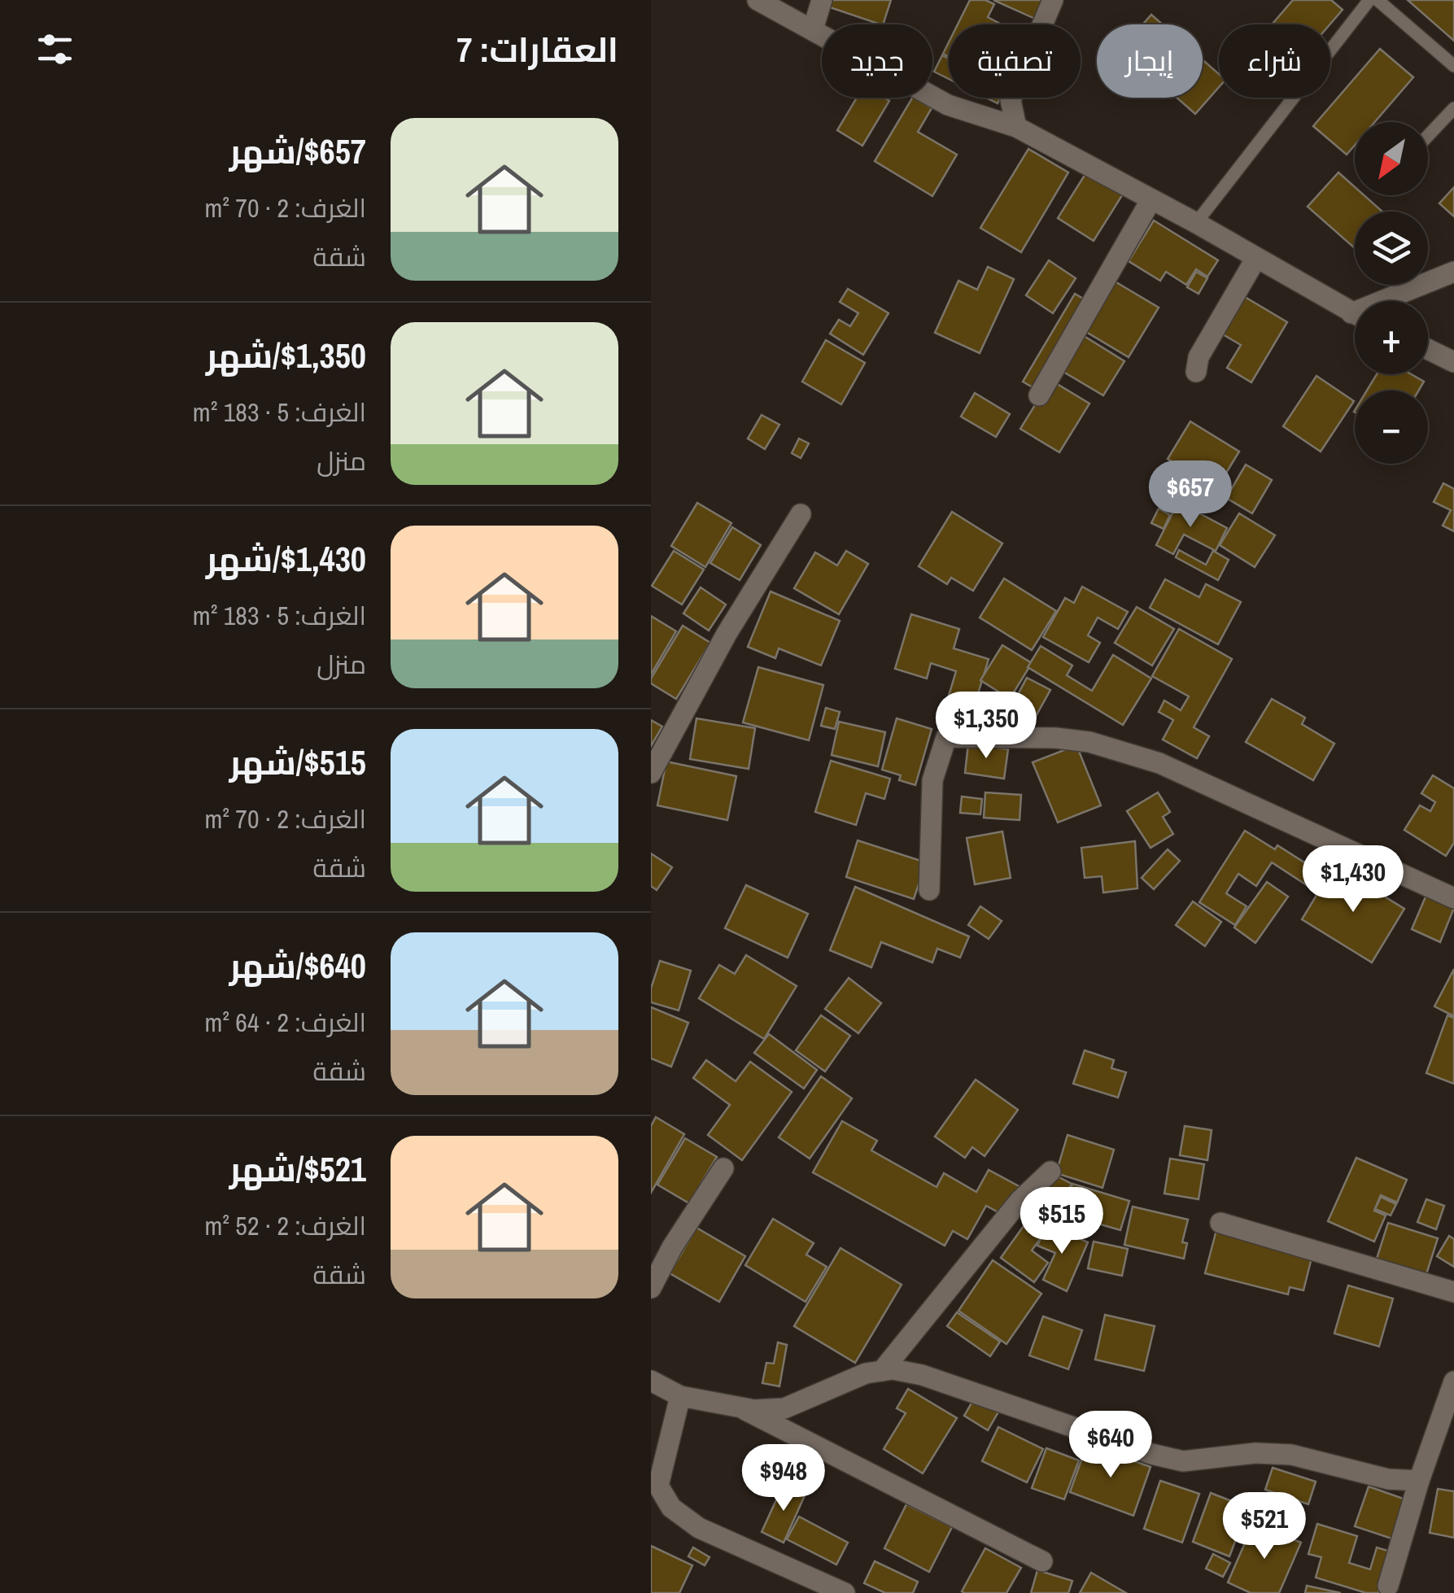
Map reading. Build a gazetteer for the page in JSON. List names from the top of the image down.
{
  "north": "bottom left",
  "page": {
    "heading": "العقارات: 7",
    "chip": [
      "شراء",
      "إيجار",
      "تصفية",
      "جديد"
    ],
    "list": [
      {
        "name": "$657/شهر",
        "note": "الغرف: 2 · 70 m² · شقة"
      },
      {
        "name": "$1,350/شهر",
        "note": "الغرف: 5 · 183 m² · منزل"
      },
      {
        "name": "$1,430/شهر",
        "note": "الغرف: 5 · 183 m² · منزل"
      },
      {
        "name": "$515/شهر",
        "note": "الغرف: 2 · 70 m² · شقة"
      },
      {
        "name": "$640/شهر",
        "note": "الغرف: 2 · 64 m² · شقة"
      },
      {
        "name": "$521/شهر",
        "note": "الغرف: 2 · 52 m² · شقة"
      }
    ],
    "map_buttons": ["+", "−"],
    "price": [
      "$657",
      "$1,350",
      "$1,430",
      "$515",
      "$640",
      "$948",
      "$521"
    ]
  }
}
